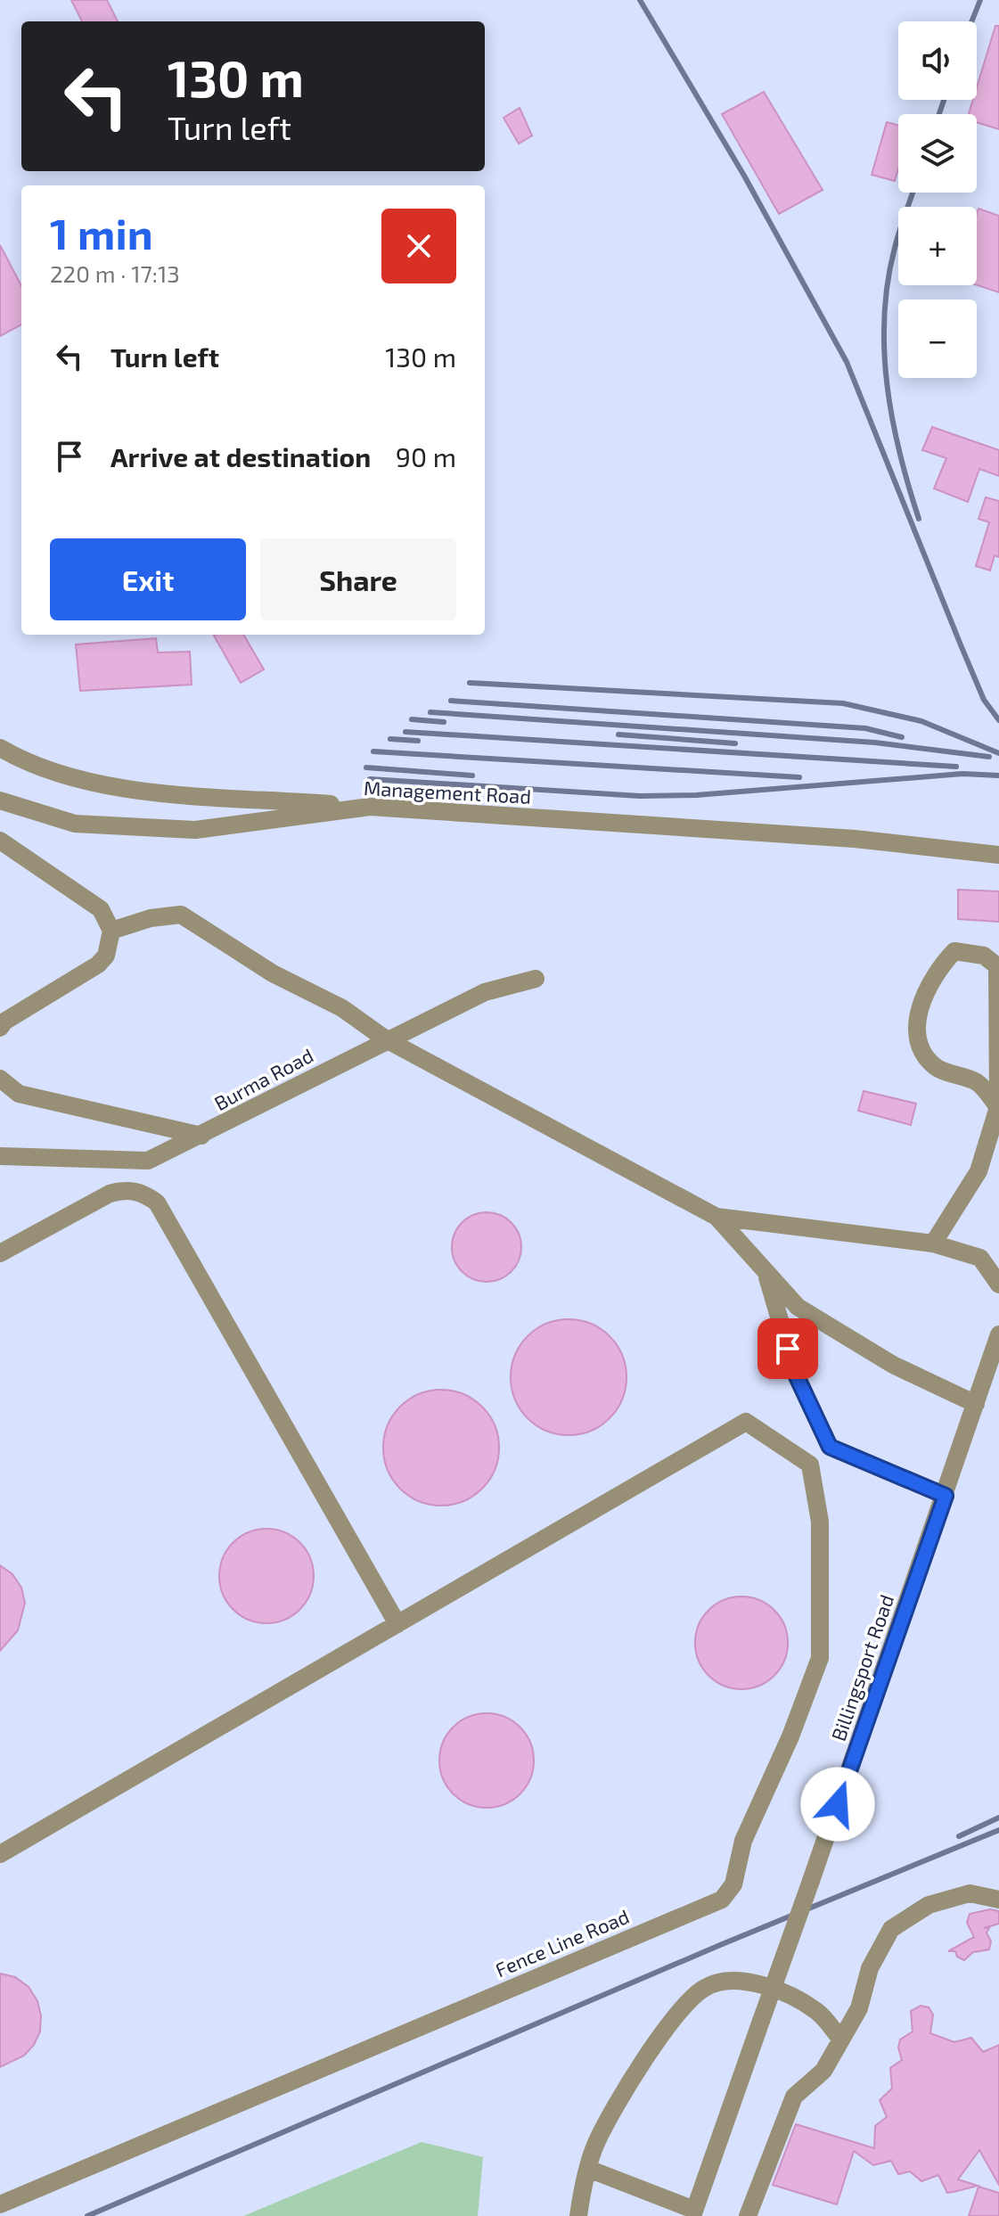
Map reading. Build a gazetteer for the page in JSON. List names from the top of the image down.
{
  "streets": {
    "street": [
      "Management Road",
      "Burma Road",
      "Billingsport Road",
      "Fence Line Road"
    ]
  },
  "page": {
    "map_buttons": ["+", "−"],
    "turn": ["130 m", "Turn left"],
    "heading": ["1 min", "220 m · 17:13"],
    "list": [
      {
        "name": "Turn left",
        "value": "130 m"
      },
      {
        "name": "Arrive at destination",
        "value": "90 m"
      }
    ],
    "buttons": ["Exit", "Share"]
  }
}
